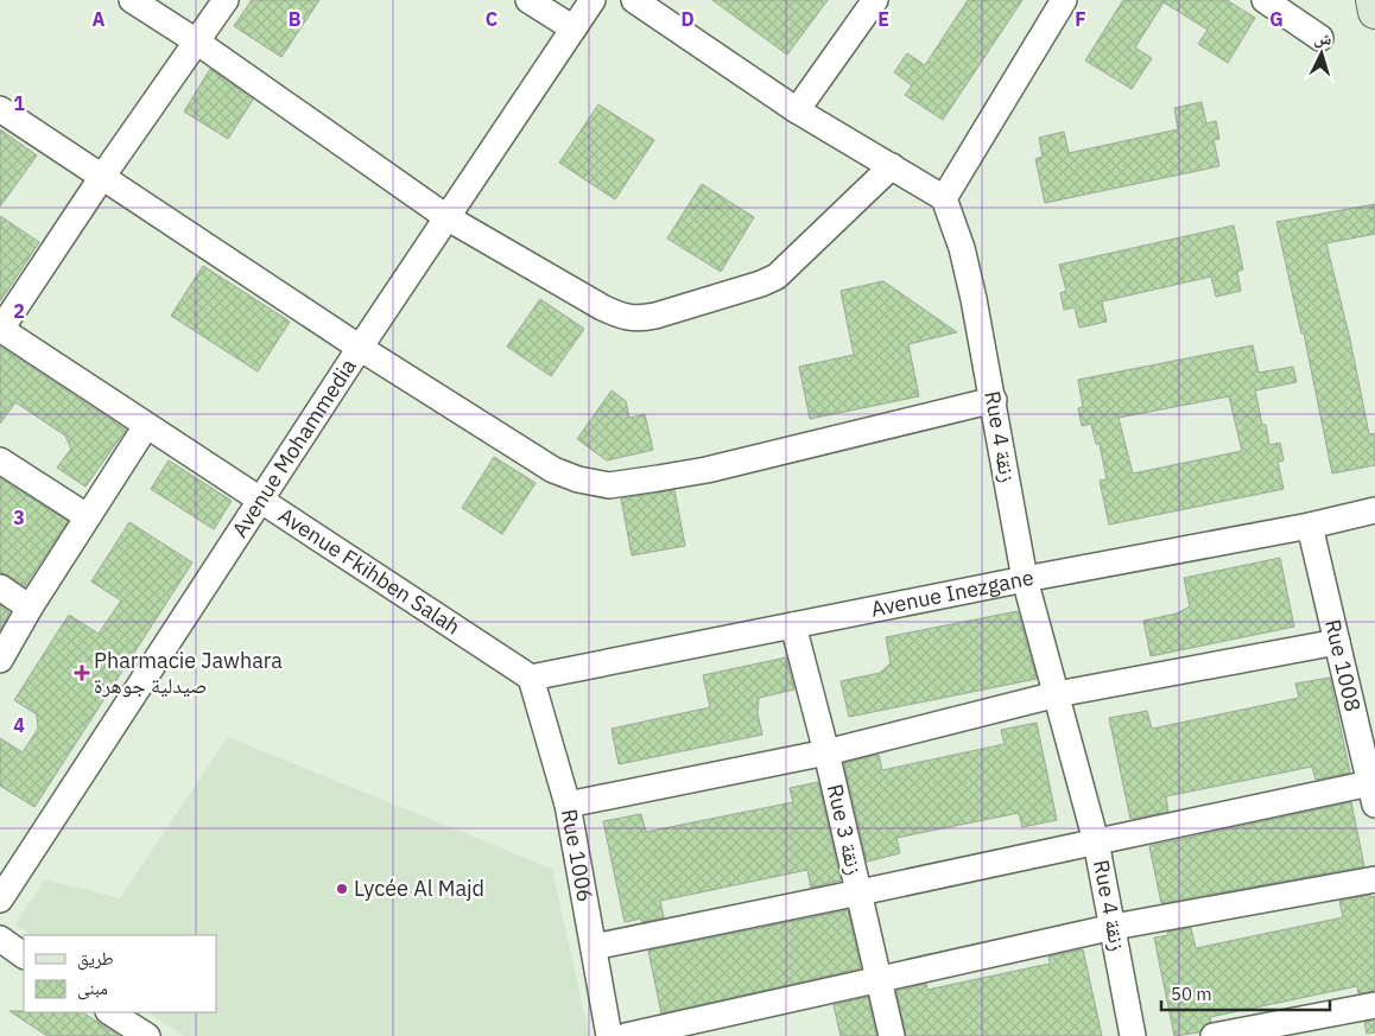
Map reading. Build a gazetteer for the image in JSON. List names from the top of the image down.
{
  "streets": {
    "street": [
      "Rue 4 زنقة",
      "Avenue Mohammedia",
      "Avenue Fkihben Salah",
      "Avenue Inezgane",
      "Rue 1008",
      "Rue 3 زنقة",
      "Rue 1006"
    ]
  },
  "crossings": [
    ["Rue 4 زنقة", "Avenue Inezgane"],
    ["Avenue Mohammedia", "Avenue Fkihben Salah"],
    ["Avenue Fkihben Salah", "Avenue Inezgane"],
    ["Avenue Fkihben Salah", "Rue 1006"],
    ["Avenue Inezgane", "Rue 1008"],
    ["Avenue Inezgane", "Rue 3 زنقة"],
    ["Avenue Inezgane", "Rue 1006"]
  ],
  "places": {
    "health": ["Pharmacie Jawhara صيدلية جوهرة"],
    "other": ["Lycée Al Majd"]
  },
  "legend": ["طريق", "مبنى"],
  "scale_bar": "50 m",
  "north": "top",
  "grid": {
    "columns": [
      "A",
      "B",
      "C",
      "D",
      "E",
      "F",
      "G"
    ],
    "rows": [
      "1",
      "2",
      "3",
      "4"
    ]
  }
}
